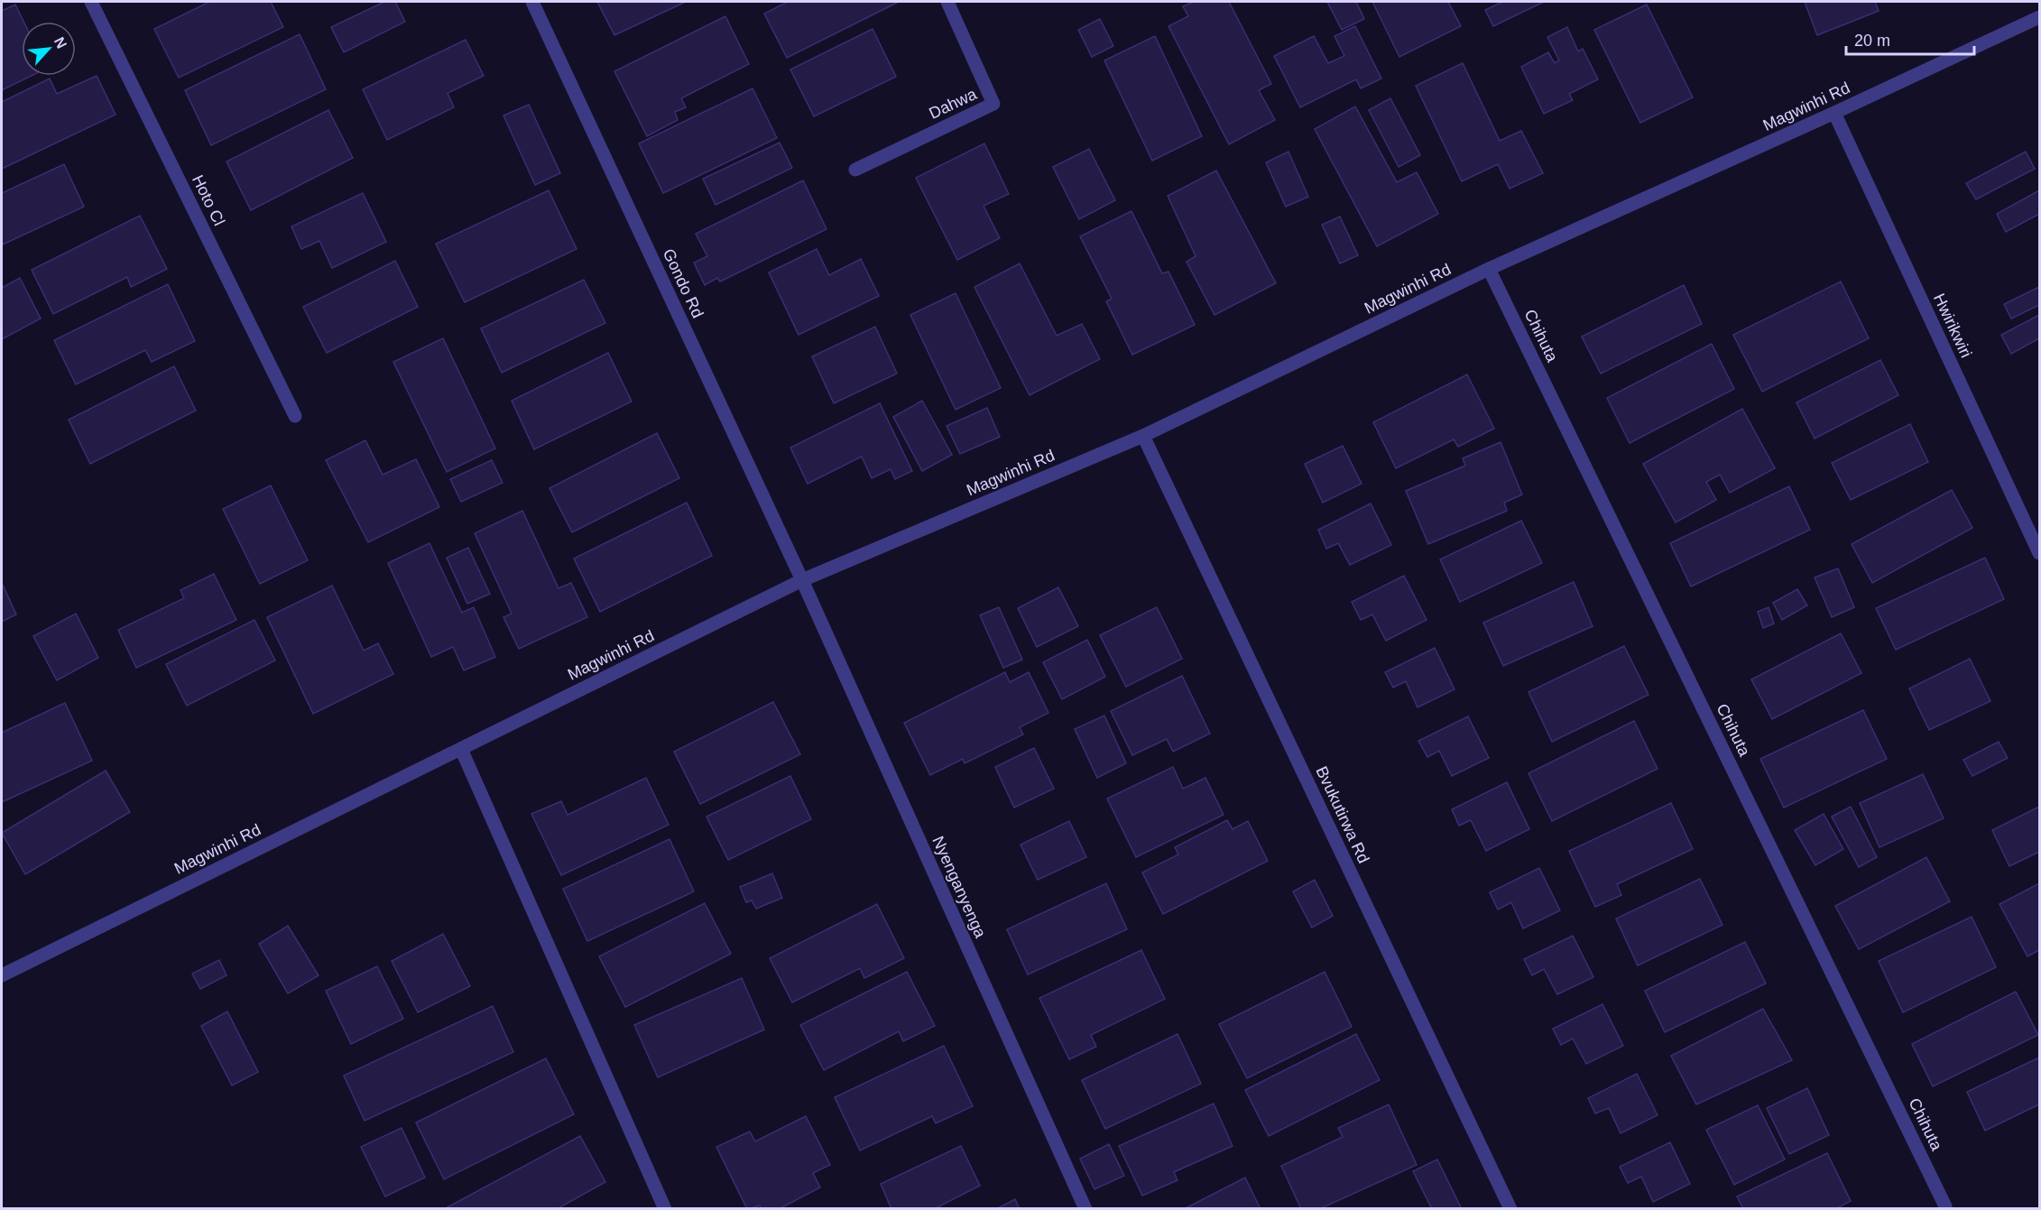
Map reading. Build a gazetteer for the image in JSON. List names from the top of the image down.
{
  "streets": {
    "street": [
      "Dahwa",
      "Magwinhi Rd",
      "Hoto Cl",
      "Gondo Rd",
      "Hwirikwiri",
      "Chihuta",
      "Bvukutirwa Rd",
      "Nyenganyenga"
    ]
  },
  "crossings": [
    ["Magwinhi Rd", "Gondo Rd"],
    ["Magwinhi Rd", "Hwirikwiri"],
    ["Magwinhi Rd", "Chihuta"],
    ["Magwinhi Rd", "Bvukutirwa Rd"],
    ["Magwinhi Rd", "Nyenganyenga"],
    ["Gondo Rd", "Nyenganyenga"]
  ],
  "scale_bar": "20 m",
  "north": "top right"
}
